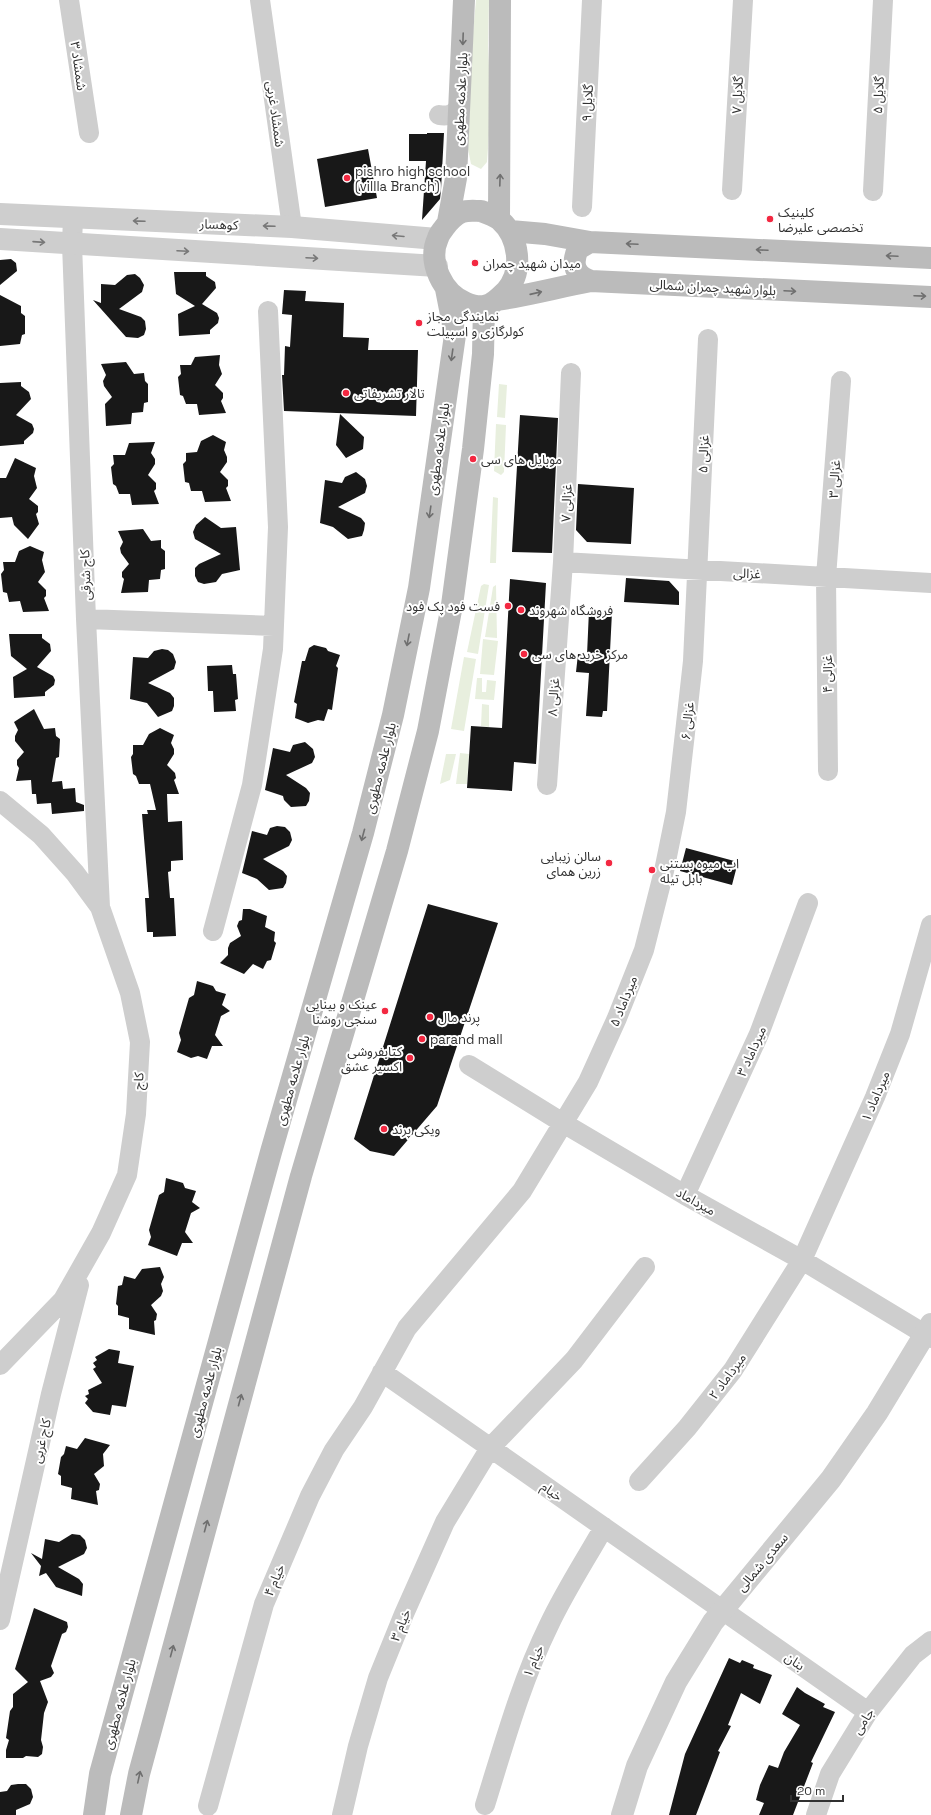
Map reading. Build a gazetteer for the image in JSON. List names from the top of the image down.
{
  "streets": {
    "main road": ["بلوار علامه مطهری", "بلوار شهید چمران شمالی"],
    "street": [
      "شمشاد ۳",
      "گلایل ۷",
      "گلایل ۵",
      "گلایل ۹",
      "شمشاد غربی",
      "کوهسار",
      "غزالی ۵",
      "غزالی ۳",
      "غزالی ۷",
      "غزالی",
      "کاج شرقی",
      "غزالی ۴",
      "غزالی ۸",
      "غزالی ۶",
      "میرداماد ۵",
      "میرداماد ۳",
      "کاج",
      "میرداماد ۱",
      "میرداماد",
      "میرداماد ۲",
      "کاج غربی",
      "خیام",
      "سعدی شمالی",
      "خیام ۴",
      "خیام ۳",
      "خیام ۱",
      "بنان",
      "جامی"
    ]
  },
  "crossings": [
    ["بلوار علامه مطهری", "کوهسار"],
    ["بلوار علامه مطهری", "بلوار شهید چمران شمالی"],
    ["شمشاد غربی", "کوهسار"],
    ["کوهسار", "بلوار شهید چمران شمالی"],
    ["کوهسار", "کاج شرقی"],
    ["غزالی ۵", "غزالی"],
    ["غزالی ۵", "غزالی ۶"],
    ["غزالی ۳", "غزالی"],
    ["غزالی ۳", "غزالی ۴"],
    ["غزالی ۷", "غزالی"],
    ["غزالی ۷", "غزالی ۸"],
    ["غزالی", "غزالی ۴"],
    ["غزالی", "غزالی ۸"],
    ["غزالی", "غزالی ۶"],
    ["کاج شرقی", "کاج"],
    ["غزالی ۶", "میرداماد ۵"],
    ["میرداماد ۵", "میرداماد"],
    ["میرداماد ۵", "خیام"],
    ["میرداماد ۵", "خیام ۴"],
    ["میرداماد ۳", "میرداماد"],
    ["کاج", "کاج غربی"],
    ["میرداماد ۱", "میرداماد"],
    ["میرداماد ۱", "میرداماد ۲"],
    ["میرداماد", "میرداماد ۲"],
    ["میرداماد", "سعدی شمالی"],
    ["خیام", "سعدی شمالی"],
    ["خیام", "خیام ۴"],
    ["خیام", "خیام ۳"],
    ["خیام", "خیام ۱"],
    ["خیام", "بنان"],
    ["سعدی شمالی", "بنان"],
    ["بنان", "جامی"]
  ],
  "places": [
    "pishro high school (villla Branch)",
    "کلینیک تخصصی علیرضا",
    "میدان شهید چمران",
    "نمایندگی مجاز کولرگازی و اسپیلت",
    "تالار تشریفاتی",
    "موبایل های سی",
    "فست فود پک فود",
    "فروشگاه شهروند",
    "مرکز خرید های سی",
    "سالن زیبایی زرین همای",
    "اب میوه بستنی بابل تیله",
    "عینک و بینایی سنجی روشنا",
    "پرند مال",
    "parand mall",
    "کتابفروشی اکسیر عشق",
    "ویکی پرند"
  ],
  "scale_bar": "20 m"
}
